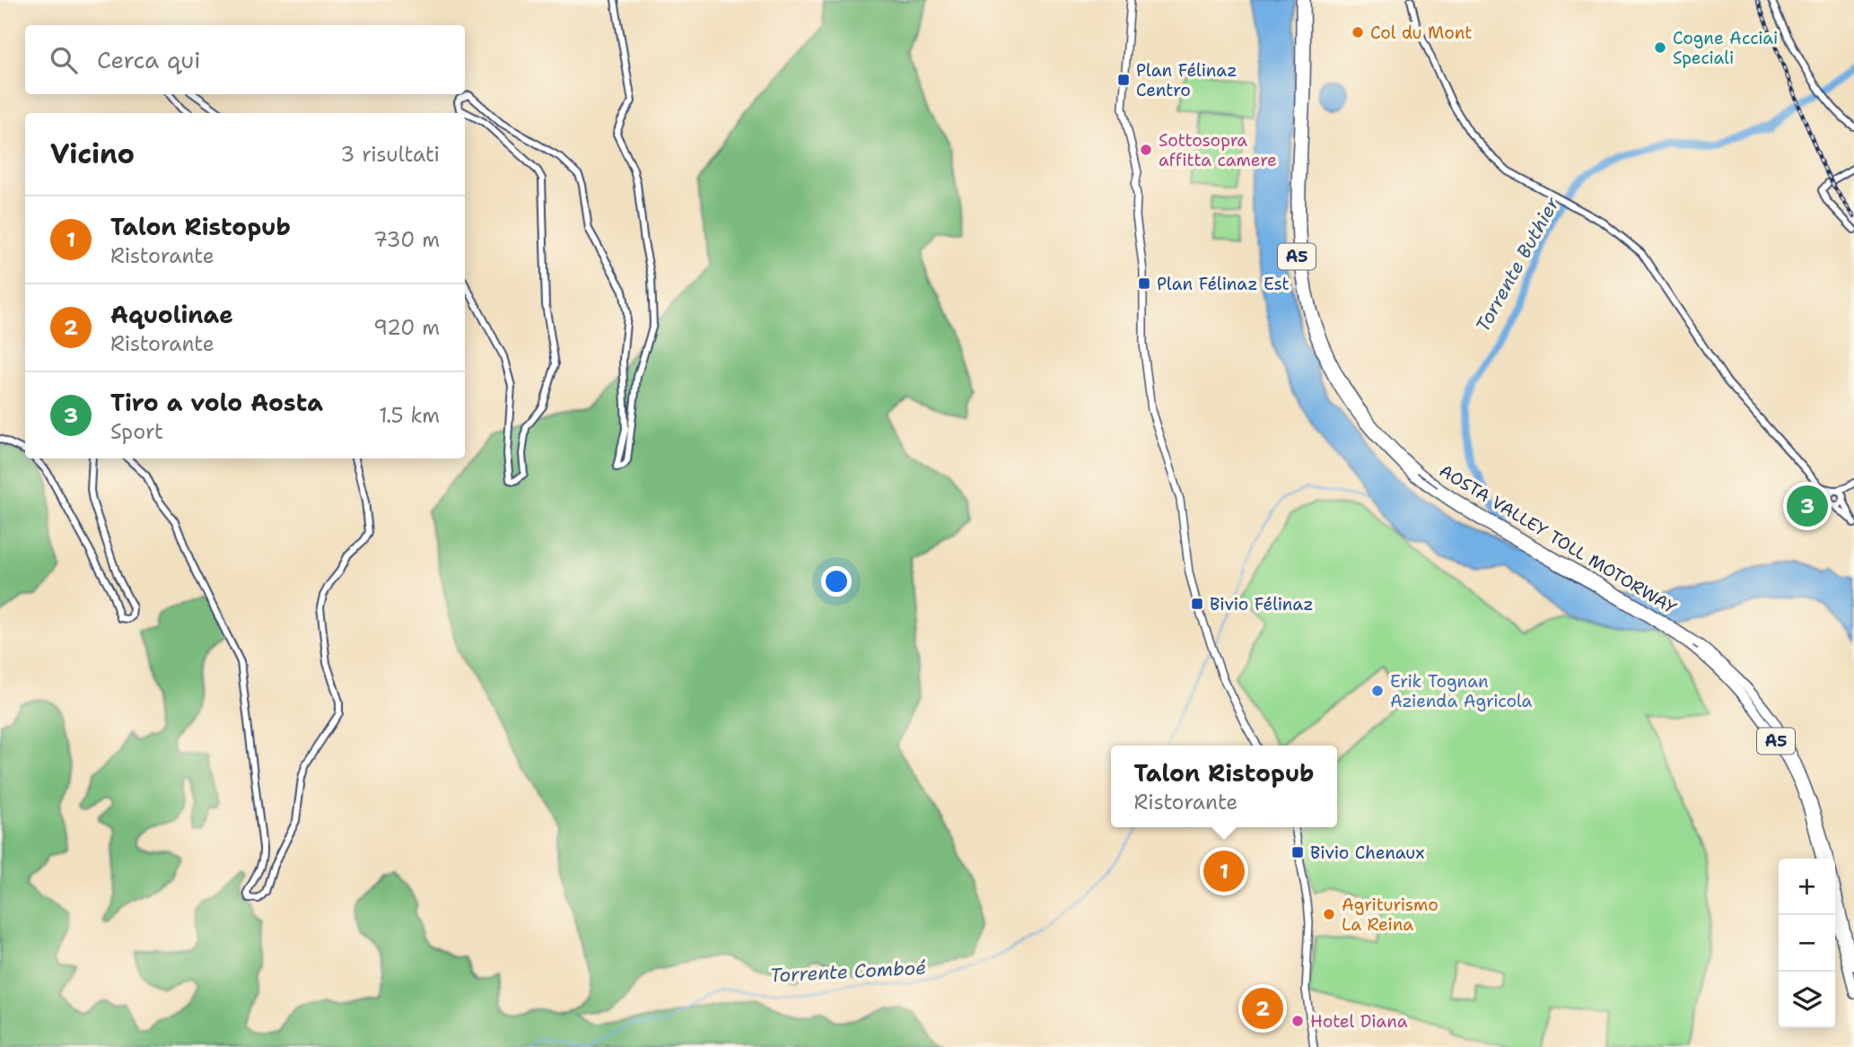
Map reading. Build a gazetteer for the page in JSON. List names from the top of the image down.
{
  "streets": {
    "highway": ["A5", "AOSTA VALLEY TOLL MOTORWAY"]
  },
  "water": ["Torrente Buthier", "Torrente Comboé"],
  "places": {
    "other": [
      "Col du Mont",
      "Cogne Acciai Speciali",
      "Sottosopra affitta camere",
      "Erik Tognan Azienda Agricola",
      "Agriturismo La Reina",
      "Hotel Diana"
    ],
    "transit": [
      "Plan Félinaz Centro",
      "Plan Félinaz Est",
      "Bivio Félinaz",
      "Bivio Chenaux"
    ]
  },
  "page": {
    "search": "Cerca qui",
    "heading": ["Vicino", "3 risultati"],
    "list": [
      {
        "mark": "1",
        "name": "Talon Ristopub",
        "note": "Ristorante",
        "value": "730 m"
      },
      {
        "mark": "2",
        "name": "Aquolinae",
        "note": "Ristorante",
        "value": "920 m"
      },
      {
        "mark": "3",
        "name": "Tiro a volo Aosta",
        "note": "Sport",
        "value": "1.5 km"
      }
    ],
    "pins": ["3", "1", "2"],
    "popup": ["Talon Ristopub", "Ristorante"],
    "map_buttons": ["+", "−"]
  }
}
